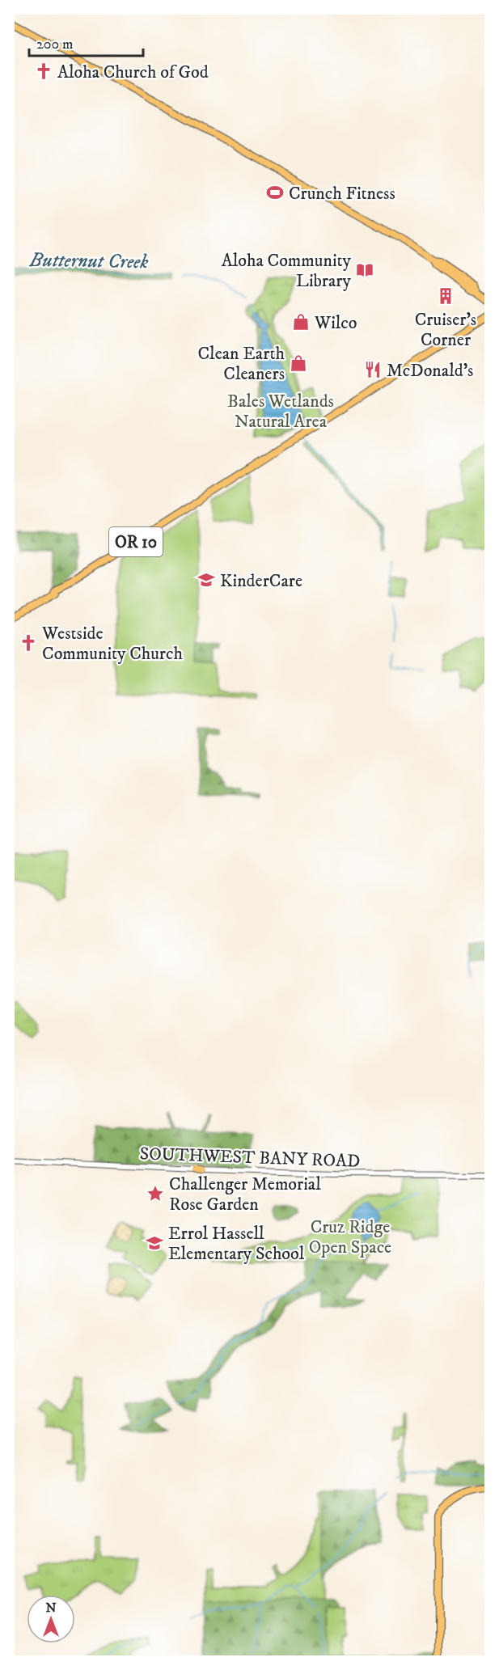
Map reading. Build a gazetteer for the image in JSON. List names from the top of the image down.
{
  "streets": {
    "main road": ["OR 10"],
    "street": ["SOUTHWEST BANY ROAD"]
  },
  "water": ["Butternut Creek"],
  "parks": ["Bales Wetlands Natural Area", "Cruz Ridge Open Space"],
  "places": {
    "church": ["Aloha Church of God", "Westside Community Church"],
    "sports": ["Crunch Fitness"],
    "library": ["Aloha Community Library"],
    "building": ["Cruiser's Corner"],
    "shop": ["Wilco", "Clean Earth Cleaners"],
    "restaurant": ["McDonald's"],
    "school or university": ["KinderCare", "Errol Hassell Elementary School"],
    "place": ["Challenger Memorial Rose Garden"]
  },
  "scale_bar": "200 m",
  "north": "top"
}
